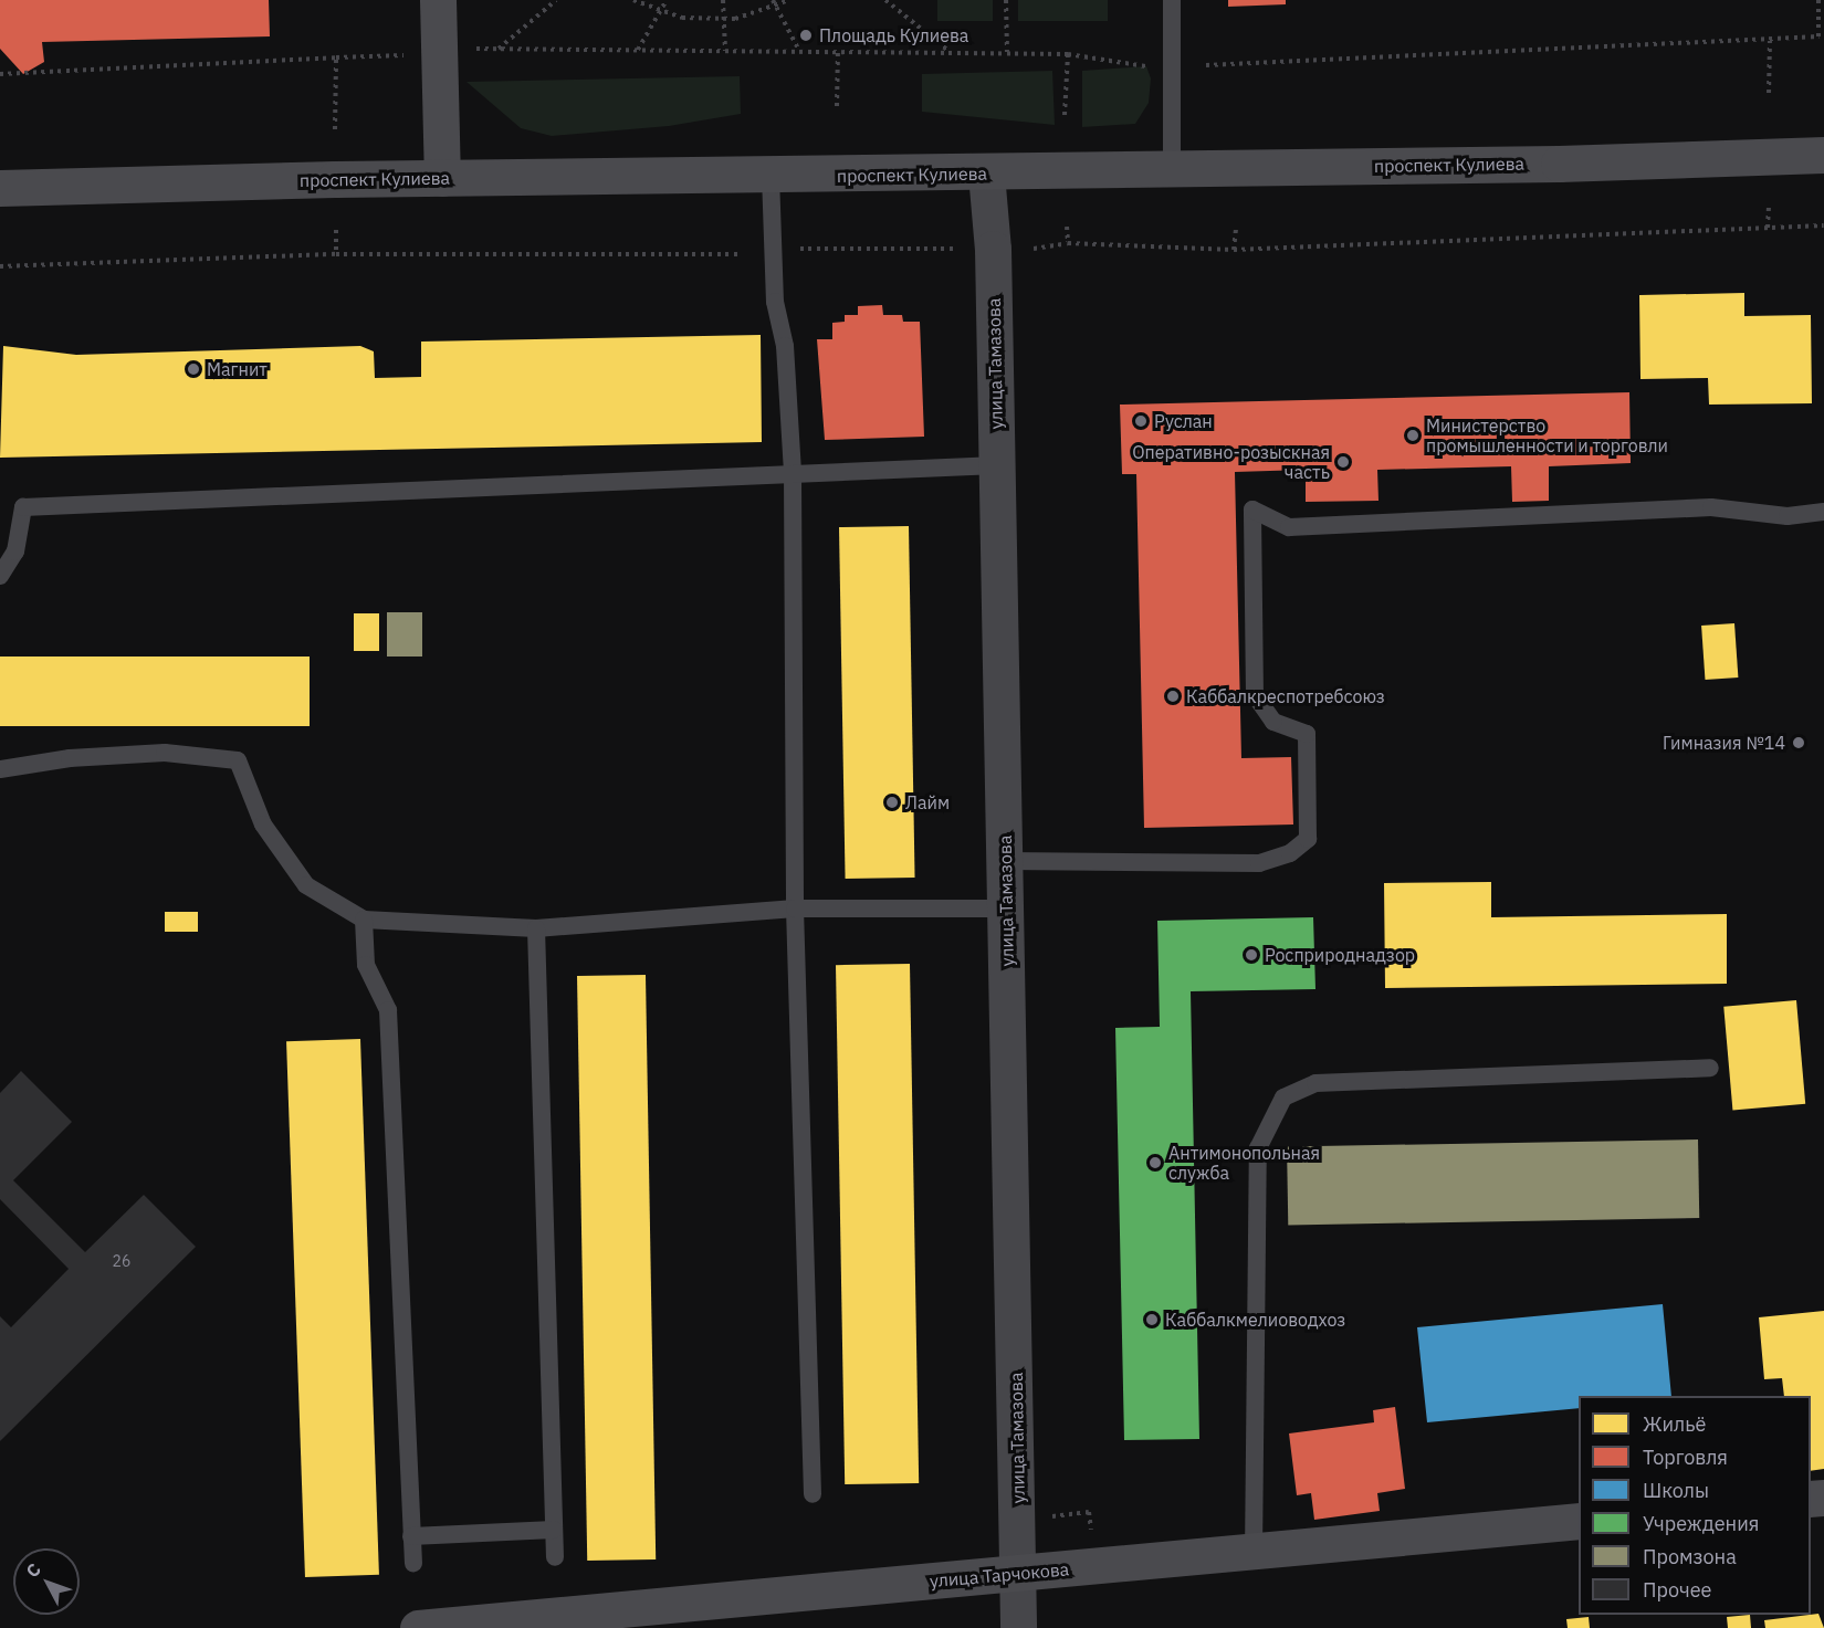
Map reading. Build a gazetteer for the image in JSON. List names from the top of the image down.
{
  "streets": {
    "main road": ["проспект Кулиева", "улица Тарчокова"],
    "street": ["улица Тамазова"]
  },
  "crossings": [
    ["проспект Кулиева", "улица Тамазова"],
    ["улица Тамазова", "улица Тарчокова"]
  ],
  "places": [
    "Площадь Кулиева",
    "Магнит",
    "Руслан",
    "Министерство промышленности и торговли",
    "Оперативно-розыскная часть",
    "Каббалкреспотребсоюз",
    "Гимназия №14",
    "Лайм",
    "Росприроднадзор",
    "Антимонопольная служба",
    "Каббалкмелиоводхоз"
  ],
  "house_numbers": ["26"],
  "legend": [
    "Жильё",
    "Торговля",
    "Школы",
    "Учреждения",
    "Промзона",
    "Прочее"
  ],
  "north": "top left"
}
